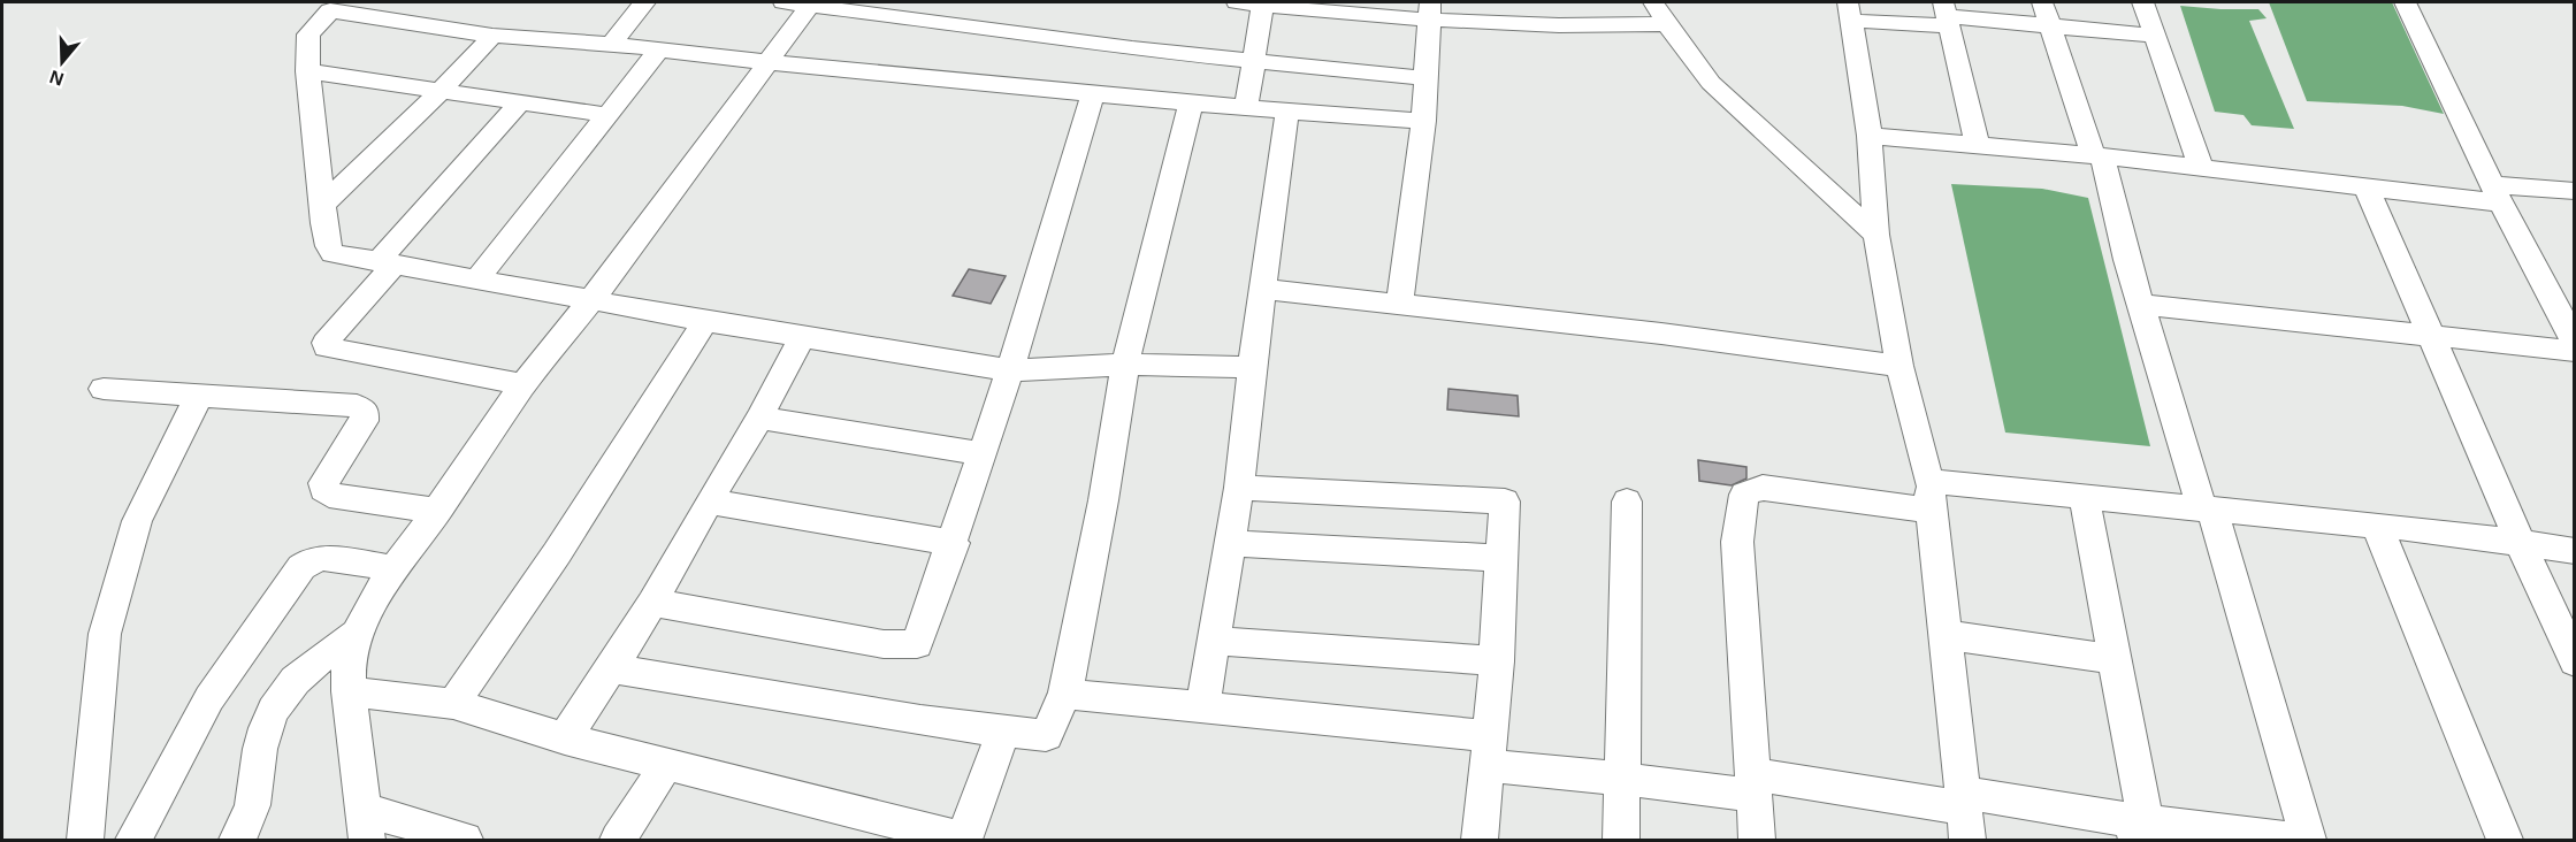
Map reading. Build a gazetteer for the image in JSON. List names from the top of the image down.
{
  "north": "bottom"
}
